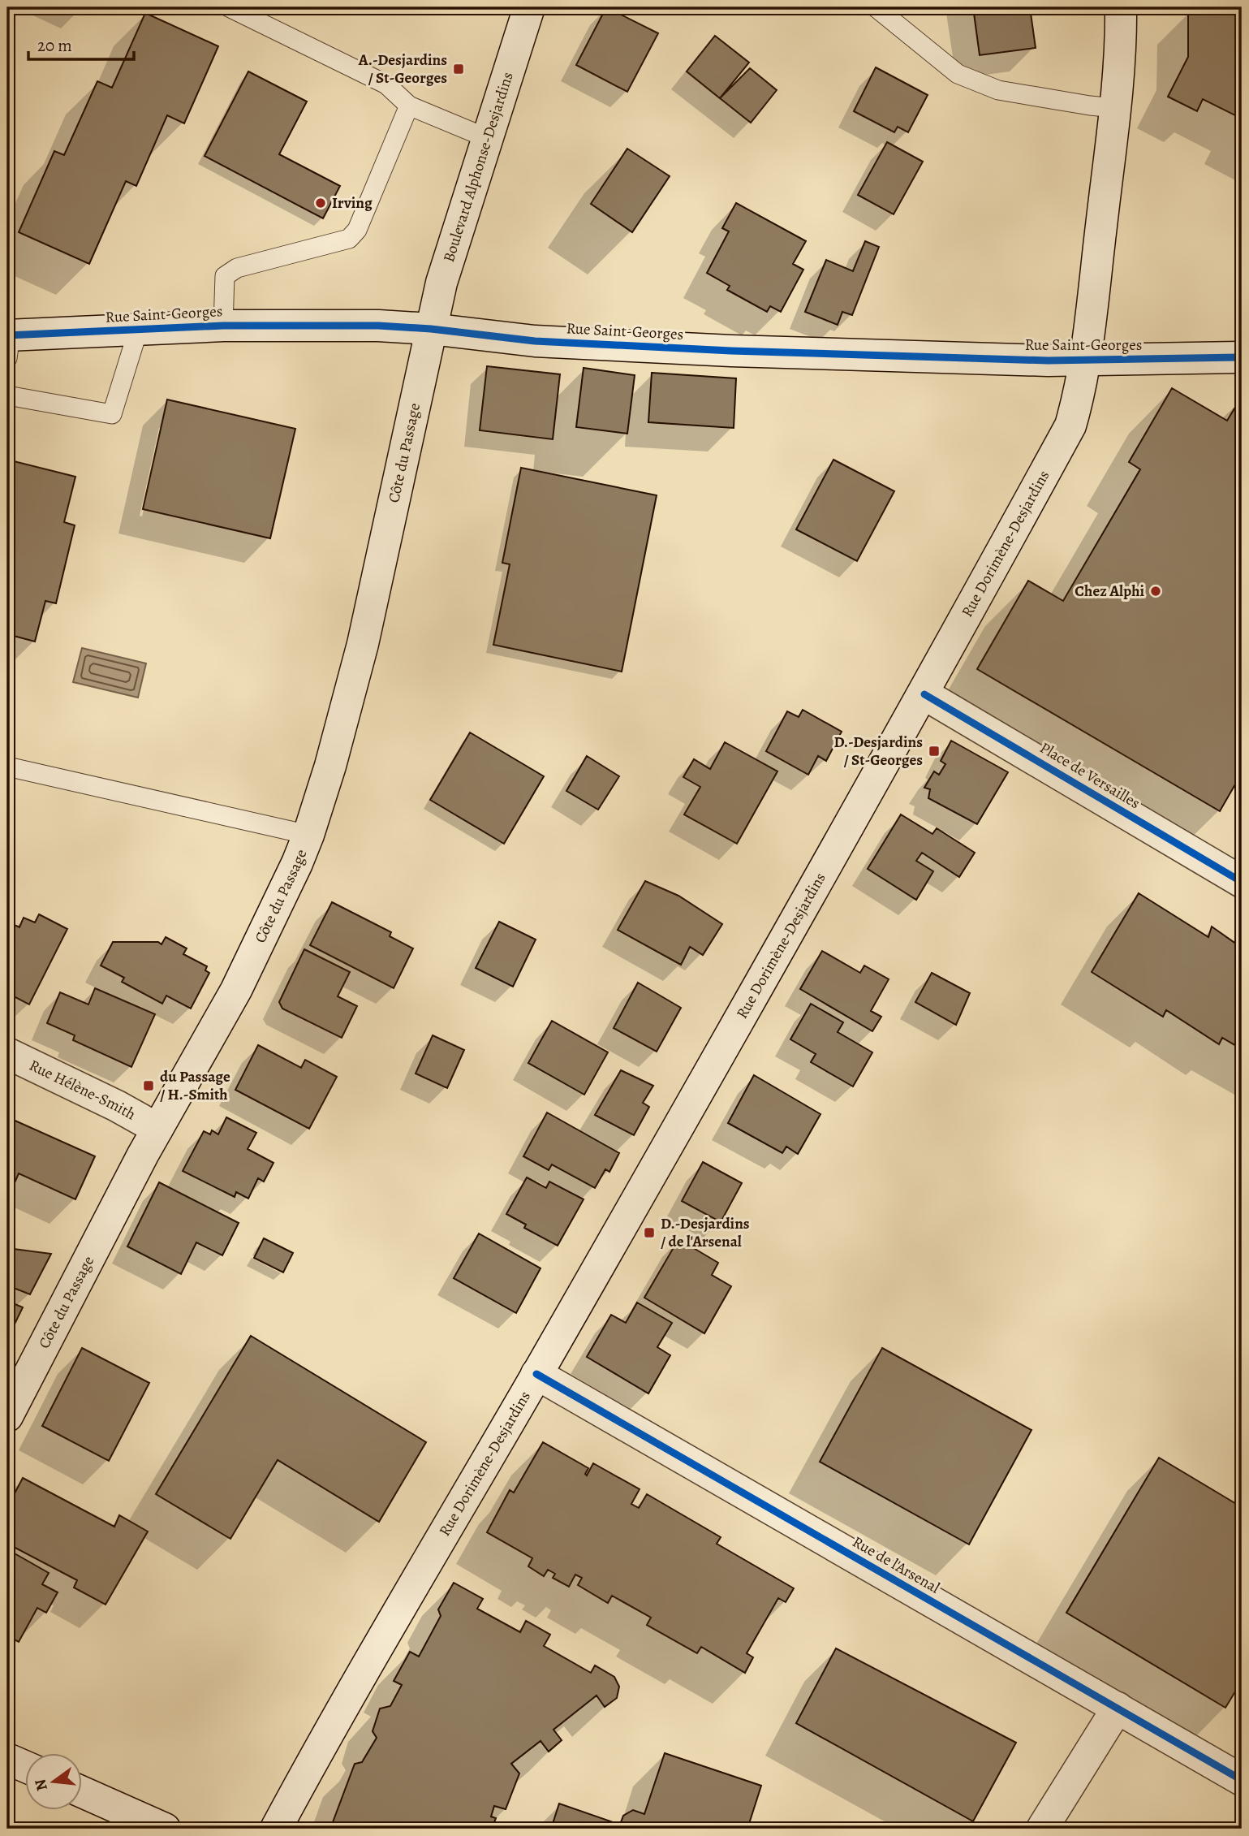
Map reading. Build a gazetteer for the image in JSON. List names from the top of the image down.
{
  "streets": {
    "main road": [
      "Boulevard Alphonse-Desjardins",
      "Rue Saint-Georges",
      "Côte du Passage",
      "Rue Dorimène-Desjardins",
      "Place de Versailles",
      "Rue Hélène-Smith",
      "Rue de l'Arsenal"
    ]
  },
  "crossings": [
    ["Boulevard Alphonse-Desjardins", "Rue Saint-Georges"],
    ["Boulevard Alphonse-Desjardins", "Côte du Passage"],
    ["Rue Saint-Georges", "Côte du Passage"],
    ["Rue Saint-Georges", "Rue Dorimène-Desjardins"],
    ["Côte du Passage", "Rue Hélène-Smith"],
    ["Rue Dorimène-Desjardins", "Place de Versailles"],
    ["Rue Dorimène-Desjardins", "Rue de l'Arsenal"]
  ],
  "places": {
    "transit": [
      "A.-Desjardins / St-Georges",
      "D.-Desjardins / St-Georges",
      "du Passage / H.-Smith",
      "D.-Desjardins / de l'Arsenal"
    ],
    "other": ["Irving", "Chez Alphi"]
  },
  "scale_bar": "20 m",
  "north": "left"
}
